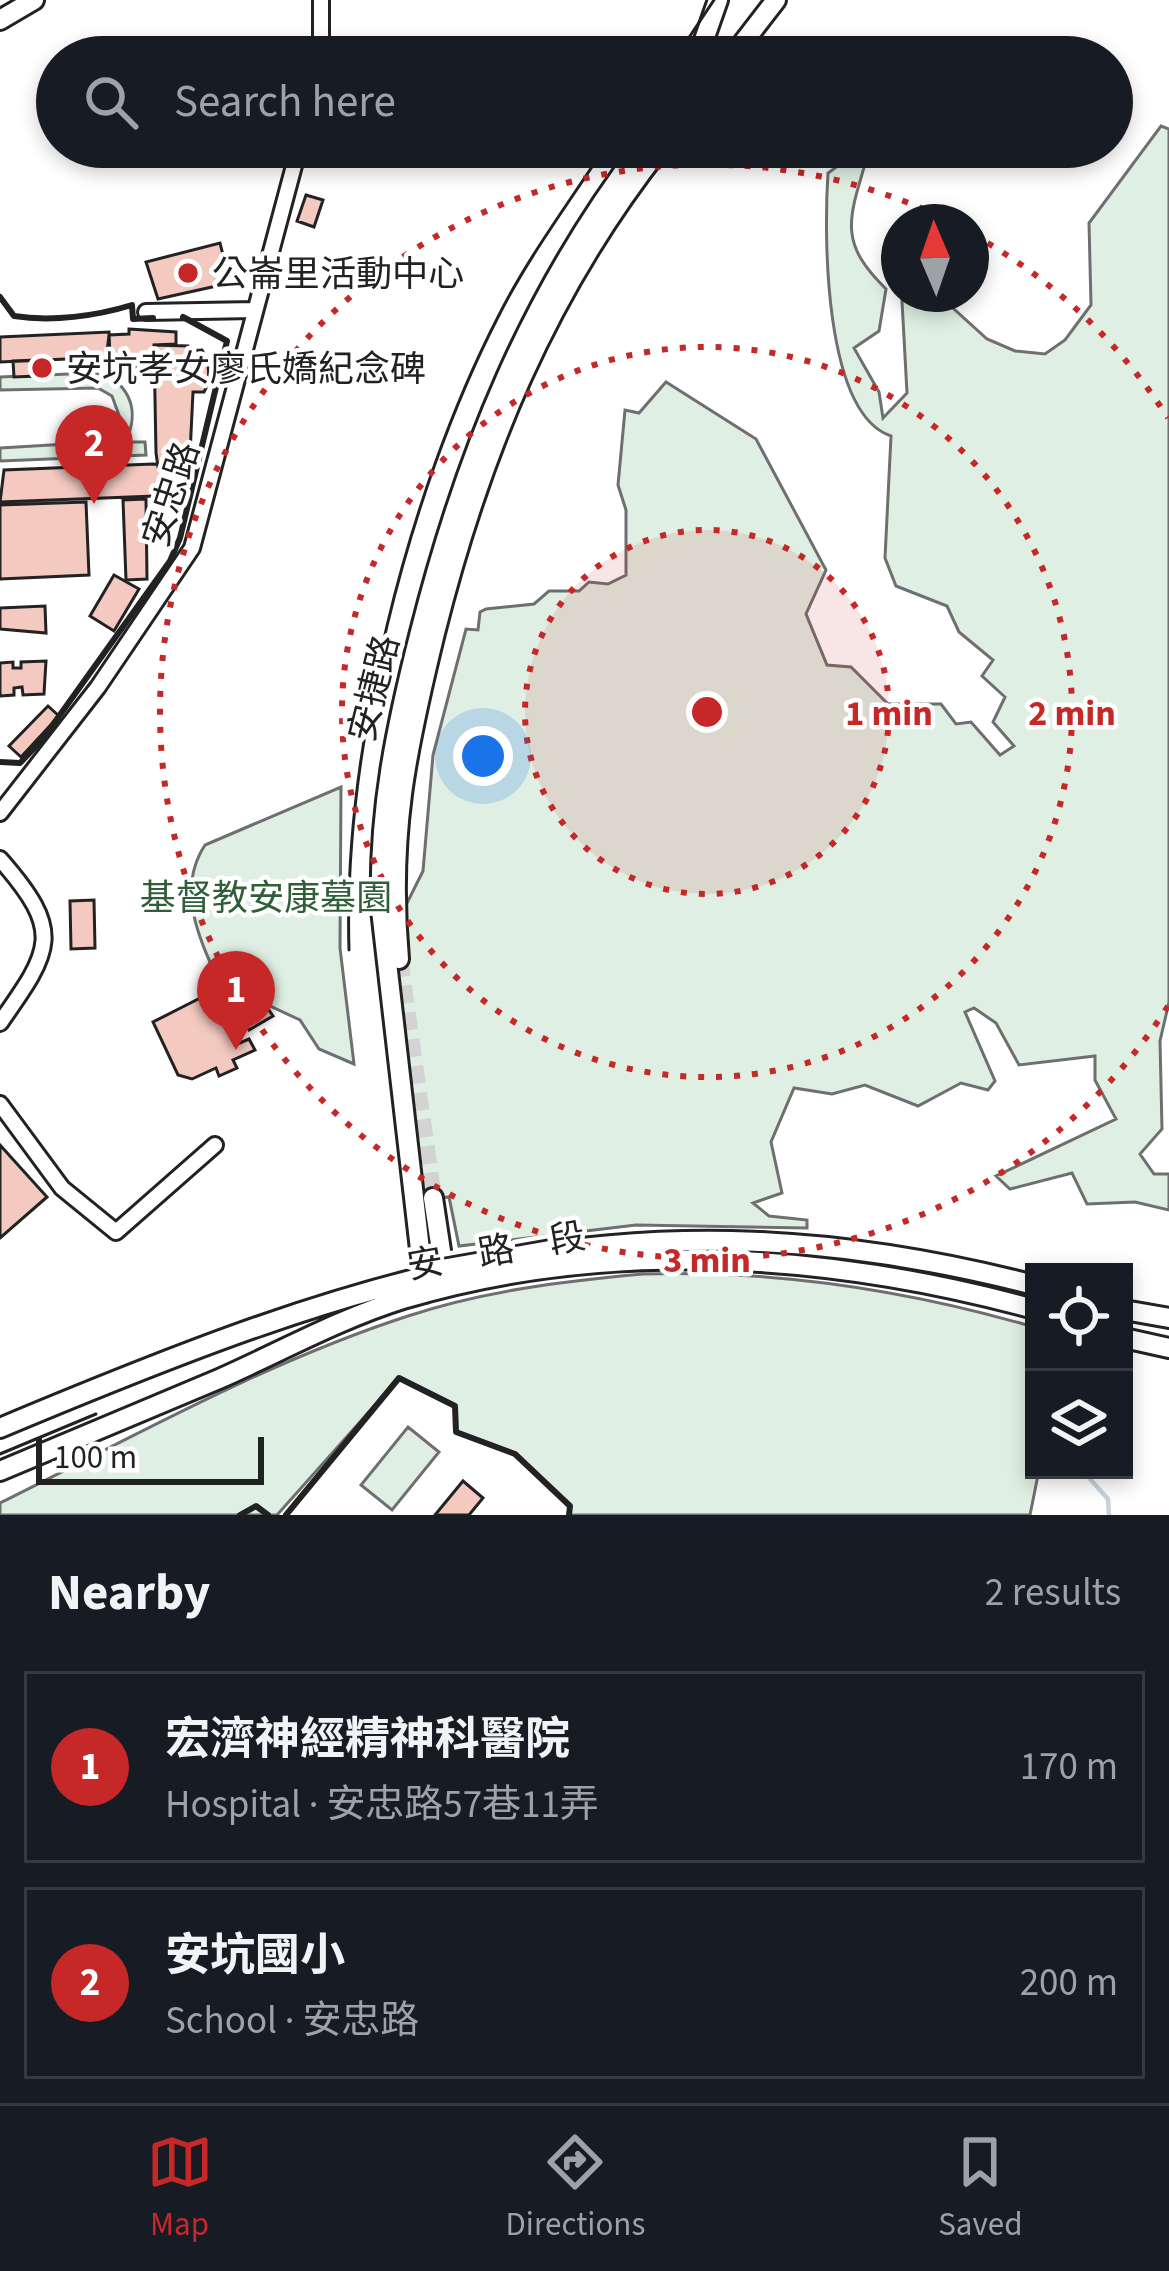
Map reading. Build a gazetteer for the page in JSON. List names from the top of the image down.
{
  "streets": {
    "street": ["安忠路", "安捷路", "安一路一段"]
  },
  "crossings": [
    ["安捷路", "安一路一段"]
  ],
  "parks": ["基督教安康墓園"],
  "places": ["公崙里活動中心", "安坑孝女廖氏嬌紀念碑"],
  "scale_bar": "100 m",
  "north": "top",
  "page": {
    "search": "Search here",
    "pins": ["2", "1"],
    "scale": "100 m",
    "heading": ["Nearby", "2 results"],
    "list": [
      {
        "mark": "1",
        "name": "宏濟神經精神科醫院",
        "note": "Hospital · 安忠路57巷11弄",
        "value": "170 m"
      },
      {
        "mark": "2",
        "name": "安坑國小",
        "note": "School · 安忠路",
        "value": "200 m"
      }
    ],
    "nav": ["Map", "Directions", "Saved"]
  },
  "rings": ["1 min", "2 min", "3 min"]
}
